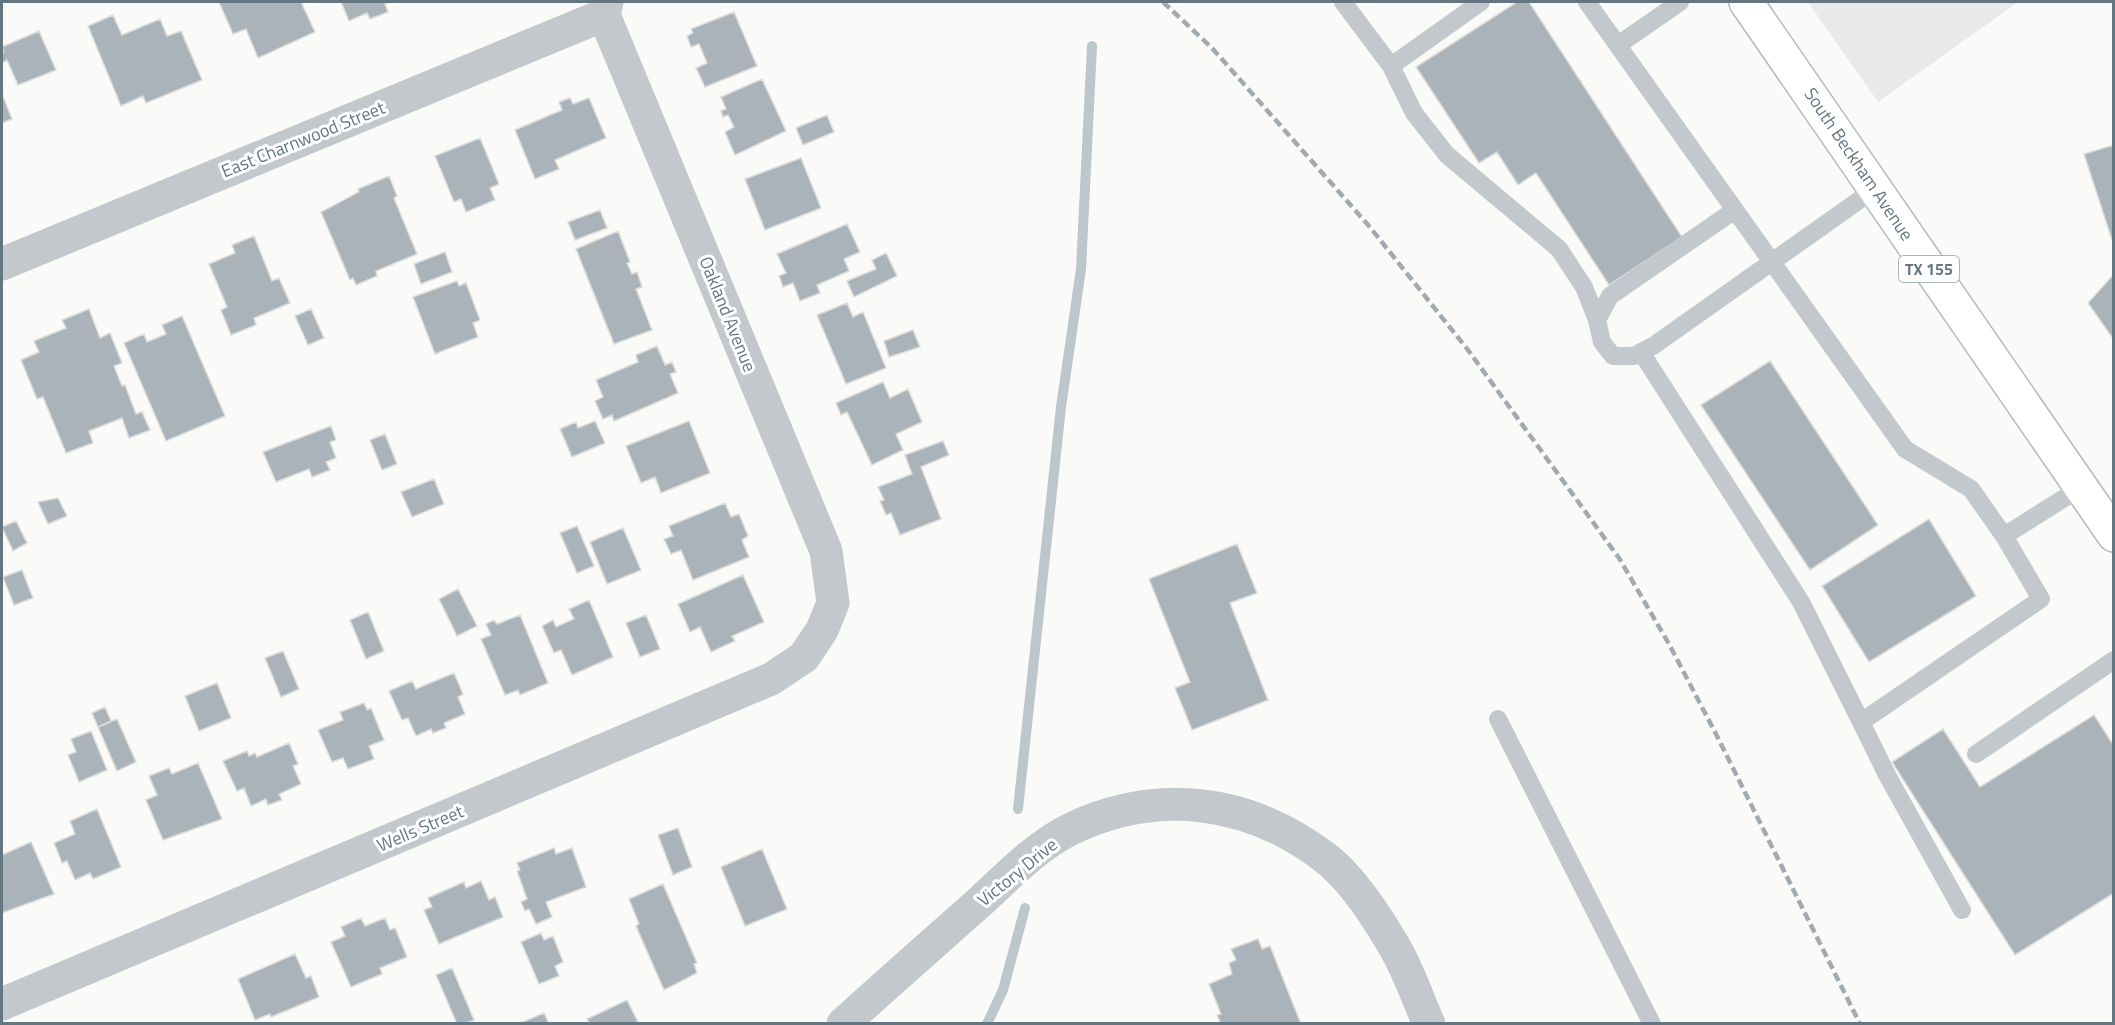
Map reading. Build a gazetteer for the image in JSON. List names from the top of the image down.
{
  "streets": {
    "main road": ["South Beckham Avenue", "TX 155"],
    "street": [
      "East Charnwood Street",
      "Oakland Avenue",
      "Wells Street",
      "Victory Drive"
    ]
  },
  "crossings": [
    ["East Charnwood Street", "Oakland Avenue"],
    ["Oakland Avenue", "Wells Street"]
  ]
}
